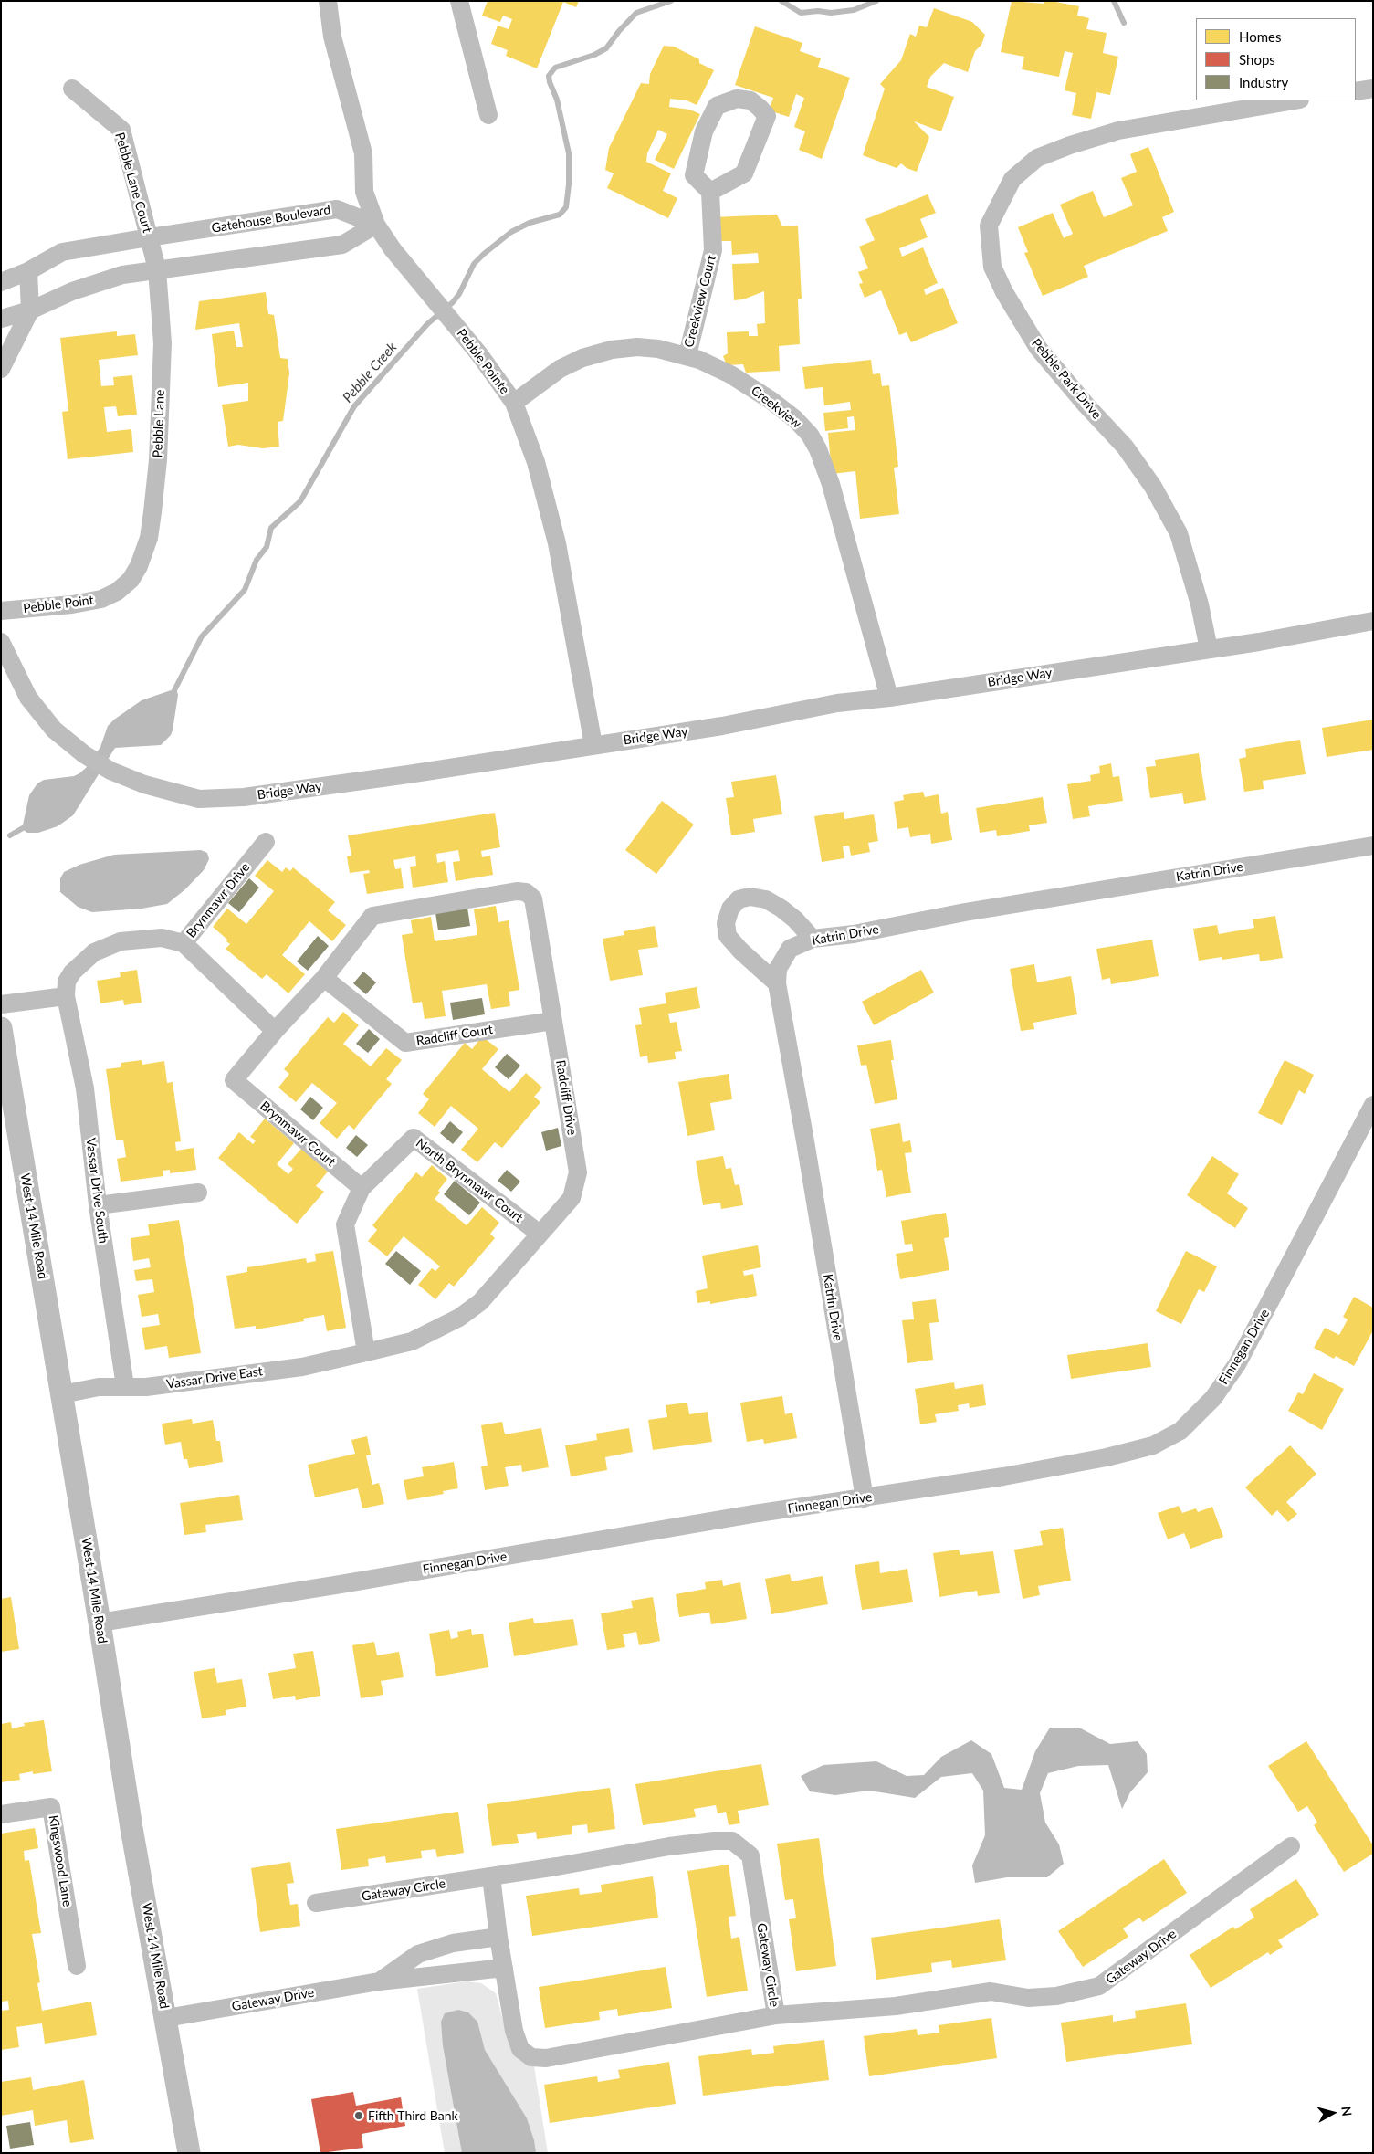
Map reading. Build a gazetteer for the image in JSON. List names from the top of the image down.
{
  "streets": {
    "street": [
      "Pebble Lane Court",
      "Gatehouse Boulevard",
      "Creekview Court",
      "Pebble Pointe",
      "Pebble Park Drive",
      "Creekview",
      "Pebble Lane",
      "Pebble Point",
      "Bridge Way",
      "Katrin Drive",
      "Brynmawr Drive",
      "Radcliff Court",
      "Radcliff Drive",
      "Brynmawr Court",
      "North Brynmawr Court",
      "Vassar Drive South",
      "West 14 Mile Road",
      "Finnegan Drive",
      "Vassar Drive East",
      "Kingswood Lane",
      "Gateway Circle",
      "Gateway Drive"
    ]
  },
  "crossings": [
    ["Pebble Lane Court", "Gatehouse Boulevard"],
    ["Pebble Lane Court", "Pebble Lane"],
    ["Gatehouse Boulevard", "Pebble Pointe"],
    ["Creekview Court", "Creekview"],
    ["Pebble Pointe", "Creekview"],
    ["Pebble Pointe", "Bridge Way"],
    ["Pebble Park Drive", "Bridge Way"],
    ["Creekview", "Bridge Way"],
    ["Pebble Lane", "Pebble Point"],
    ["Katrin Drive", "Finnegan Drive"],
    ["Brynmawr Drive", "Vassar Drive South"],
    ["Radcliff Court", "Radcliff Drive"],
    ["Radcliff Drive", "North Brynmawr Court"],
    ["Radcliff Drive", "Vassar Drive East"],
    ["Brynmawr Court", "North Brynmawr Court"],
    ["Vassar Drive South", "Vassar Drive East"],
    ["West 14 Mile Road", "Finnegan Drive"],
    ["West 14 Mile Road", "Vassar Drive East"],
    ["West 14 Mile Road", "Gateway Drive"],
    ["Gateway Circle", "Gateway Drive"]
  ],
  "water": ["Pebble Creek"],
  "places": ["Fifth Third Bank"],
  "legend": ["Homes", "Shops", "Industry"],
  "north": "right"
}
